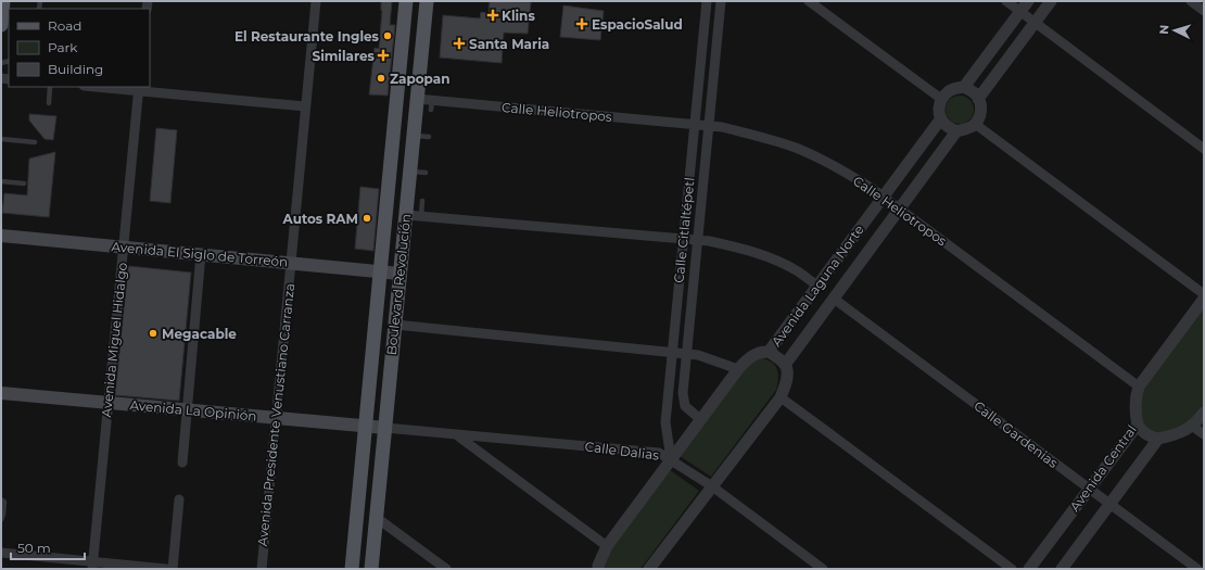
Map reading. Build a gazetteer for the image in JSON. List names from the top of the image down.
{
  "streets": {
    "main road": ["Avenida El Siglo de Torreón", "Boulevard Revolución", "Avenida La Opinión"],
    "street": [
      "Calle Heliotropos",
      "Calle Citlaltépetl",
      "Avenida Laguna Norte",
      "Avenida Miguel Hidalgo",
      "Avenida Presidente Venustiano Carranza",
      "Calle Gardenias",
      "Calle Dalias",
      "Avenida Central"
    ]
  },
  "crossings": [
    ["Calle Heliotropos", "Calle Citlaltépetl"],
    ["Calle Heliotropos", "Boulevard Revolución"],
    ["Calle Heliotropos", "Avenida Laguna Norte"],
    ["Calle Heliotropos", "Avenida Central"],
    ["Calle Citlaltépetl", "Avenida Laguna Norte"],
    ["Calle Citlaltépetl", "Calle Dalias"],
    ["Avenida El Siglo de Torreón", "Boulevard Revolución"],
    ["Avenida El Siglo de Torreón", "Avenida Miguel Hidalgo"],
    ["Avenida El Siglo de Torreón", "Avenida Presidente Venustiano Carranza"],
    ["Boulevard Revolución", "Avenida La Opinión"],
    ["Boulevard Revolución", "Calle Dalias"],
    ["Avenida Laguna Norte", "Calle Gardenias"],
    ["Avenida Laguna Norte", "Calle Dalias"],
    ["Avenida Miguel Hidalgo", "Avenida La Opinión"],
    ["Avenida La Opinión", "Avenida Presidente Venustiano Carranza"],
    ["Avenida La Opinión", "Calle Dalias"],
    ["Calle Gardenias", "Avenida Central"]
  ],
  "places": {
    "health": [
      "Klins",
      "EspacioSalud",
      "Santa Maria",
      "Similares"
    ],
    "other": [
      "El Restaurante Ingles",
      "Zapopan",
      "Autos RAM",
      "Megacable"
    ]
  },
  "legend": ["Road", "Park", "Building"],
  "scale_bar": "50 m",
  "north": "left"
}
